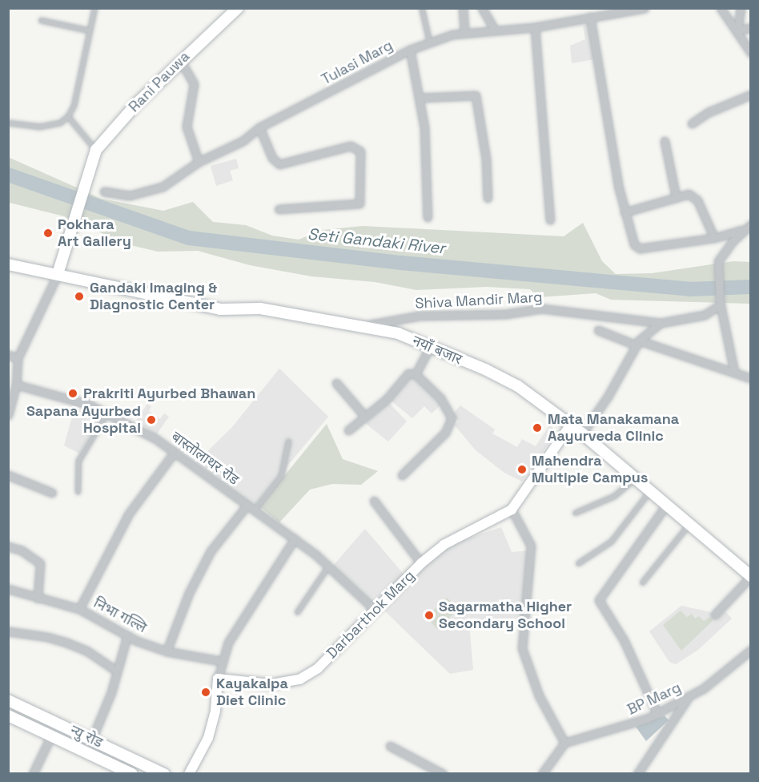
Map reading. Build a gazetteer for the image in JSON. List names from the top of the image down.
{
  "streets": {
    "main road": [
      "Rani Pauwa",
      "नयाँ बजार",
      "Darbarthok Marg",
      "न्यु रोड"
    ],
    "street": [
      "Tulasi Marg",
      "Shiva Mandir Marg",
      "बास्तोलाथर रोड",
      "निभा गल्लि",
      "BP Marg"
    ]
  },
  "crossings": [
    ["Rani Pauwa", "नयाँ बजार"],
    ["Shiva Mandir Marg", "नयाँ बजार"],
    ["नयाँ बजार", "Darbarthok Marg"],
    ["बास्तोलाथर रोड", "Darbarthok Marg"]
  ],
  "water": ["Seti Gandaki River"],
  "places": [
    "Pokhara Art Gallery",
    "Gandaki Imaging & Diagnostic Center",
    "Prakriti Ayurbed Bhawan",
    "Sapana Ayurbed Hospital",
    "Mata Manakamana Aayurveda Clinic",
    "Mahendra Multiple Campus",
    "Sagarmatha Higher Secondary School",
    "Kayakalpa Diet Clinic"
  ]
}
